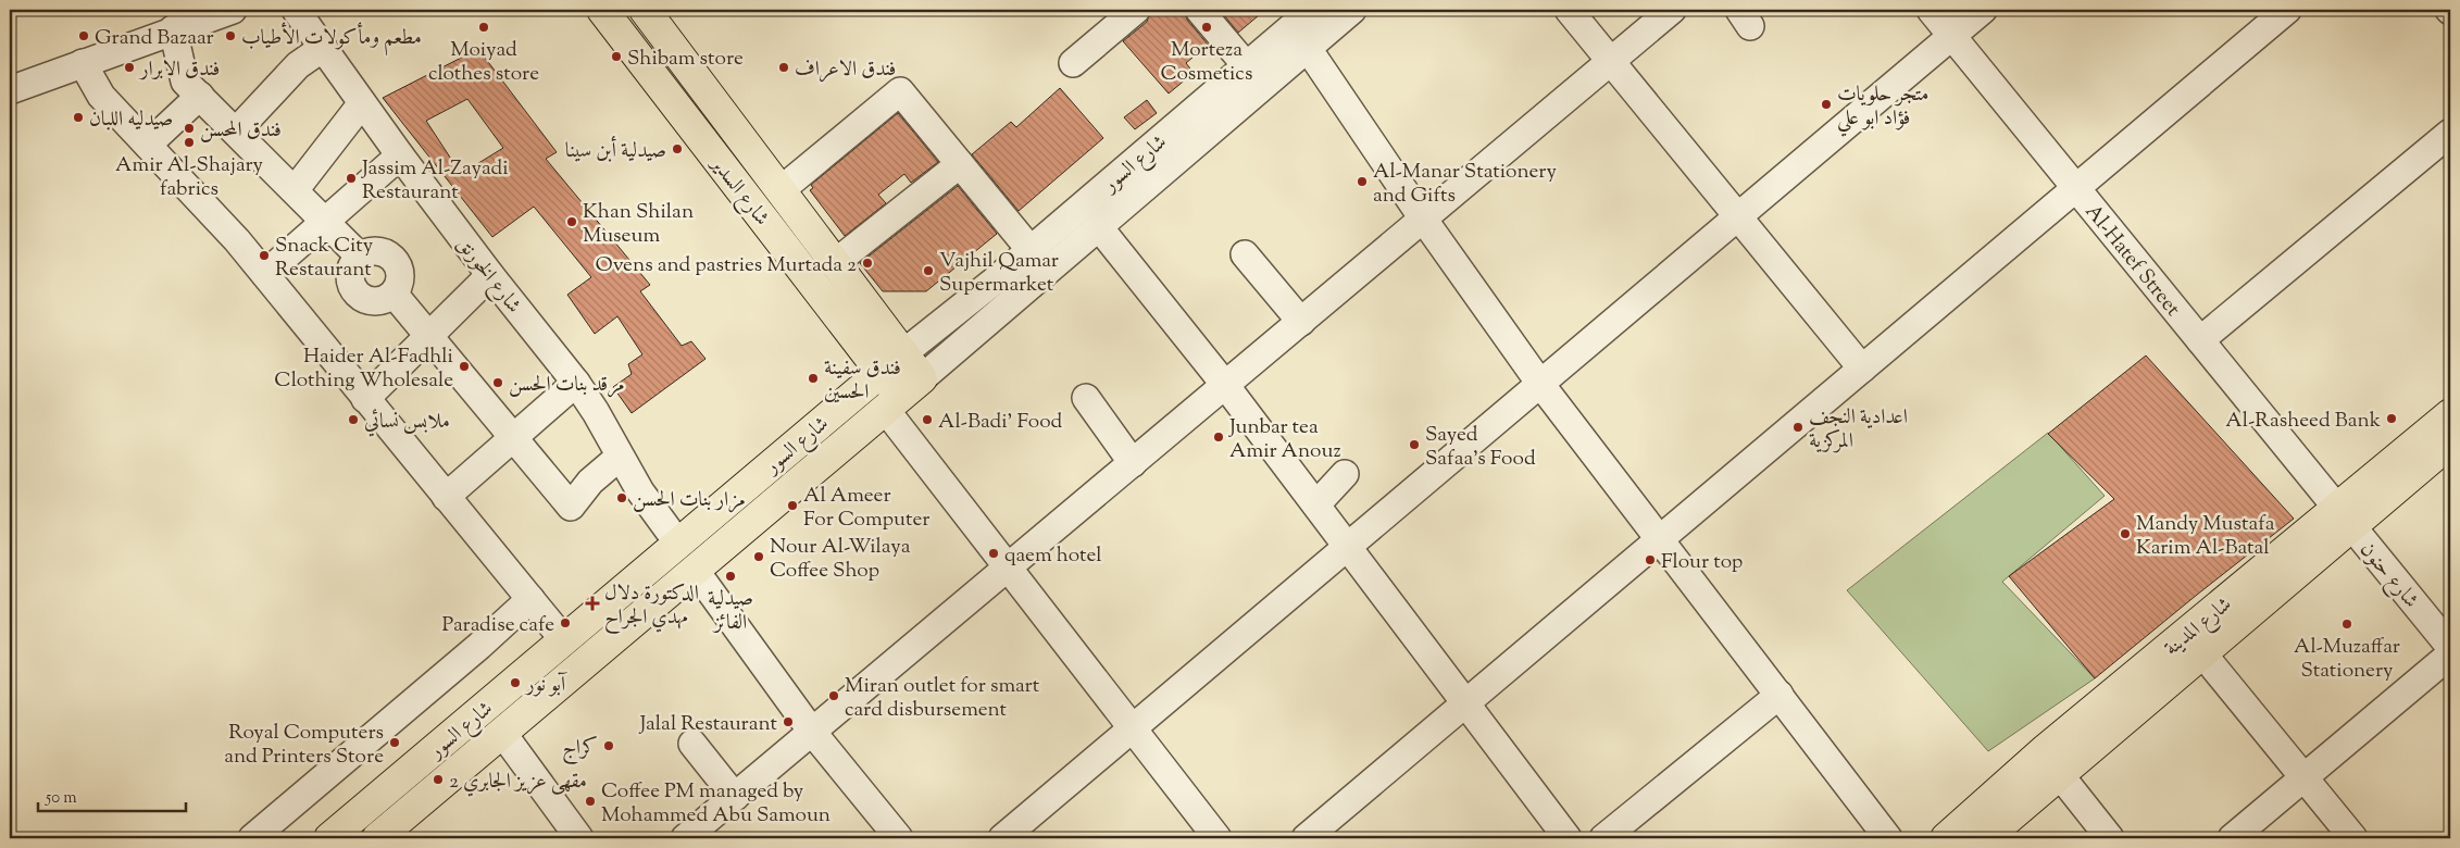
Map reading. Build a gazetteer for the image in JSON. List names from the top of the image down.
{
  "streets": {
    "main road": ["شارع السور", "شارع السدير", "شارع المدينة"],
    "street": ["Al-Hatef Street", "شارع الخورنق", "شارع حنون"]
  },
  "crossings": [
    ["شارع السور", "شارع السدير"],
    ["شارع السور", "شارع الخورنق"],
    ["Al-Hatef Street", "شارع حنون"],
    ["Al-Hatef Street", "شارع المدينة"],
    ["شارع حنون", "شارع المدينة"]
  ],
  "places": {
    "other": [
      "Moiyad clothes store",
      "Morteza Cosmetics",
      "Grand Bazaar",
      "مطعم ومأكولات الأطياب",
      "Shibam store",
      "فندق الابرار",
      "فندق الاعراف",
      "متجر حلويات فؤاد ابو علي",
      "صيدليه اللبان",
      "فندق المحسن",
      "Amir Al-Shajary fabrics",
      "صيدلية أبن سينا",
      "Jassim Al-Zayadi Restaurant",
      "Al-Manar Stationery and Gifts",
      "Khan Shilan Museum",
      "Snack City Restaurant",
      "Ovens and pastries Murtada 2",
      "Vajhil Qamar Supermarket",
      "Haider Al-Fadhli Clothing Wholesale",
      "فندق سفينة الحسين",
      "مرقد بنات الحسن",
      "Al-Rasheed Bank",
      "ملابس نسائي",
      "Al-Badi' Food",
      "اعدادية النجف المركزية",
      "Junbar tea Amir Anouz",
      "Sayed Safaa's Food",
      "مزار بنات الحسن",
      "Al Ameer For Computer",
      "Mandy Mustafa Karim Al-Batal",
      "qaem hotel",
      "Nour Al-Wilaya Coffee Shop",
      "Flour top",
      "صيدلية الفائز",
      "Paradise cafe",
      "Al-Muzaffar Stationery",
      "آبو نور",
      "Miran outlet for smart card disbursement",
      "Jalal Restaurant",
      "Royal Computers and Printers Store",
      "كراج",
      "مقهى عزيز الجابري 2",
      "Coffee PM managed by Mohammed Abu Samoun"
    ],
    "health": ["الدكتورة دلال مهدي الجراح"]
  },
  "scale_bar": "50 m"
}
